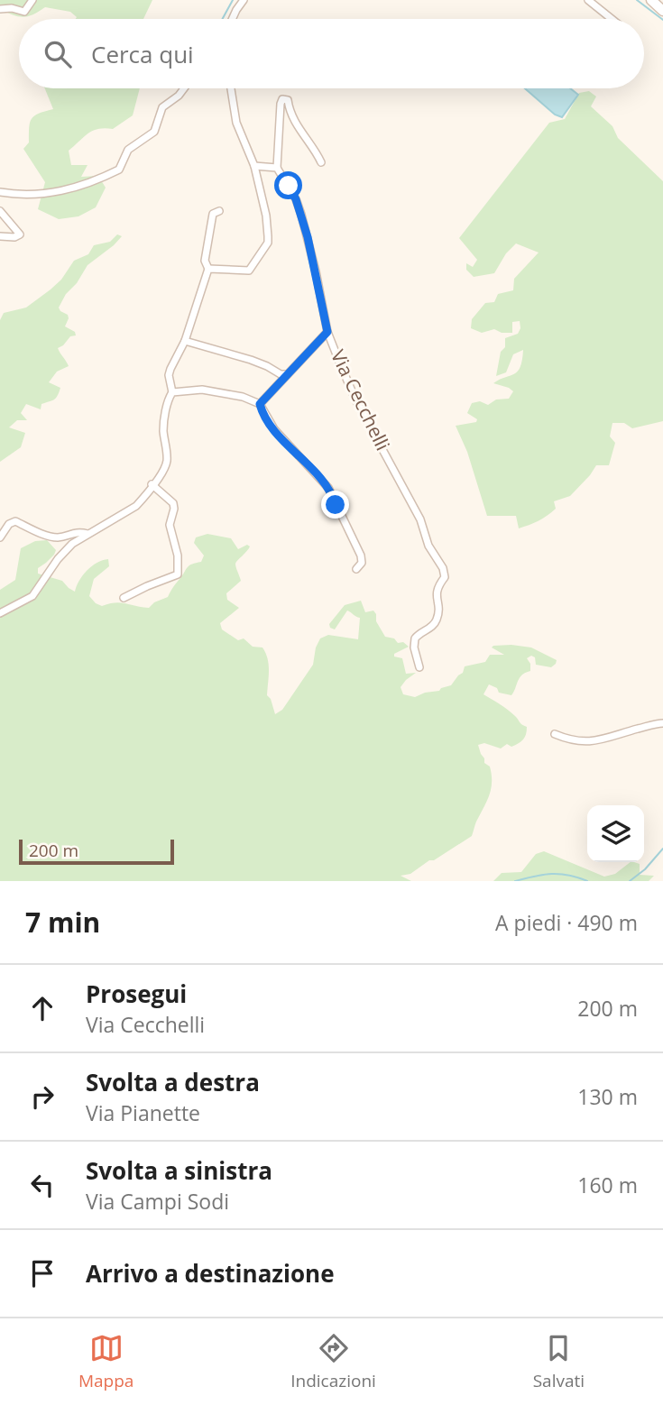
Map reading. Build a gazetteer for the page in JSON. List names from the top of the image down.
{
  "streets": {
    "street": ["Via Cecchelli"]
  },
  "scale_bar": "200 m",
  "page": {
    "search": "Cerca qui",
    "scale": "200 m",
    "heading": ["7 min", "A piedi · 490 m"],
    "list": [
      ["Prosegui", "Via Cecchelli", "200 m"],
      ["Svolta a destra", "Via Pianette", "130 m"],
      ["Svolta a sinistra", "Via Campi Sodi", "160 m"],
      "Arrivo a destinazione"
    ],
    "nav": ["Mappa", "Indicazioni", "Salvati"]
  }
}
